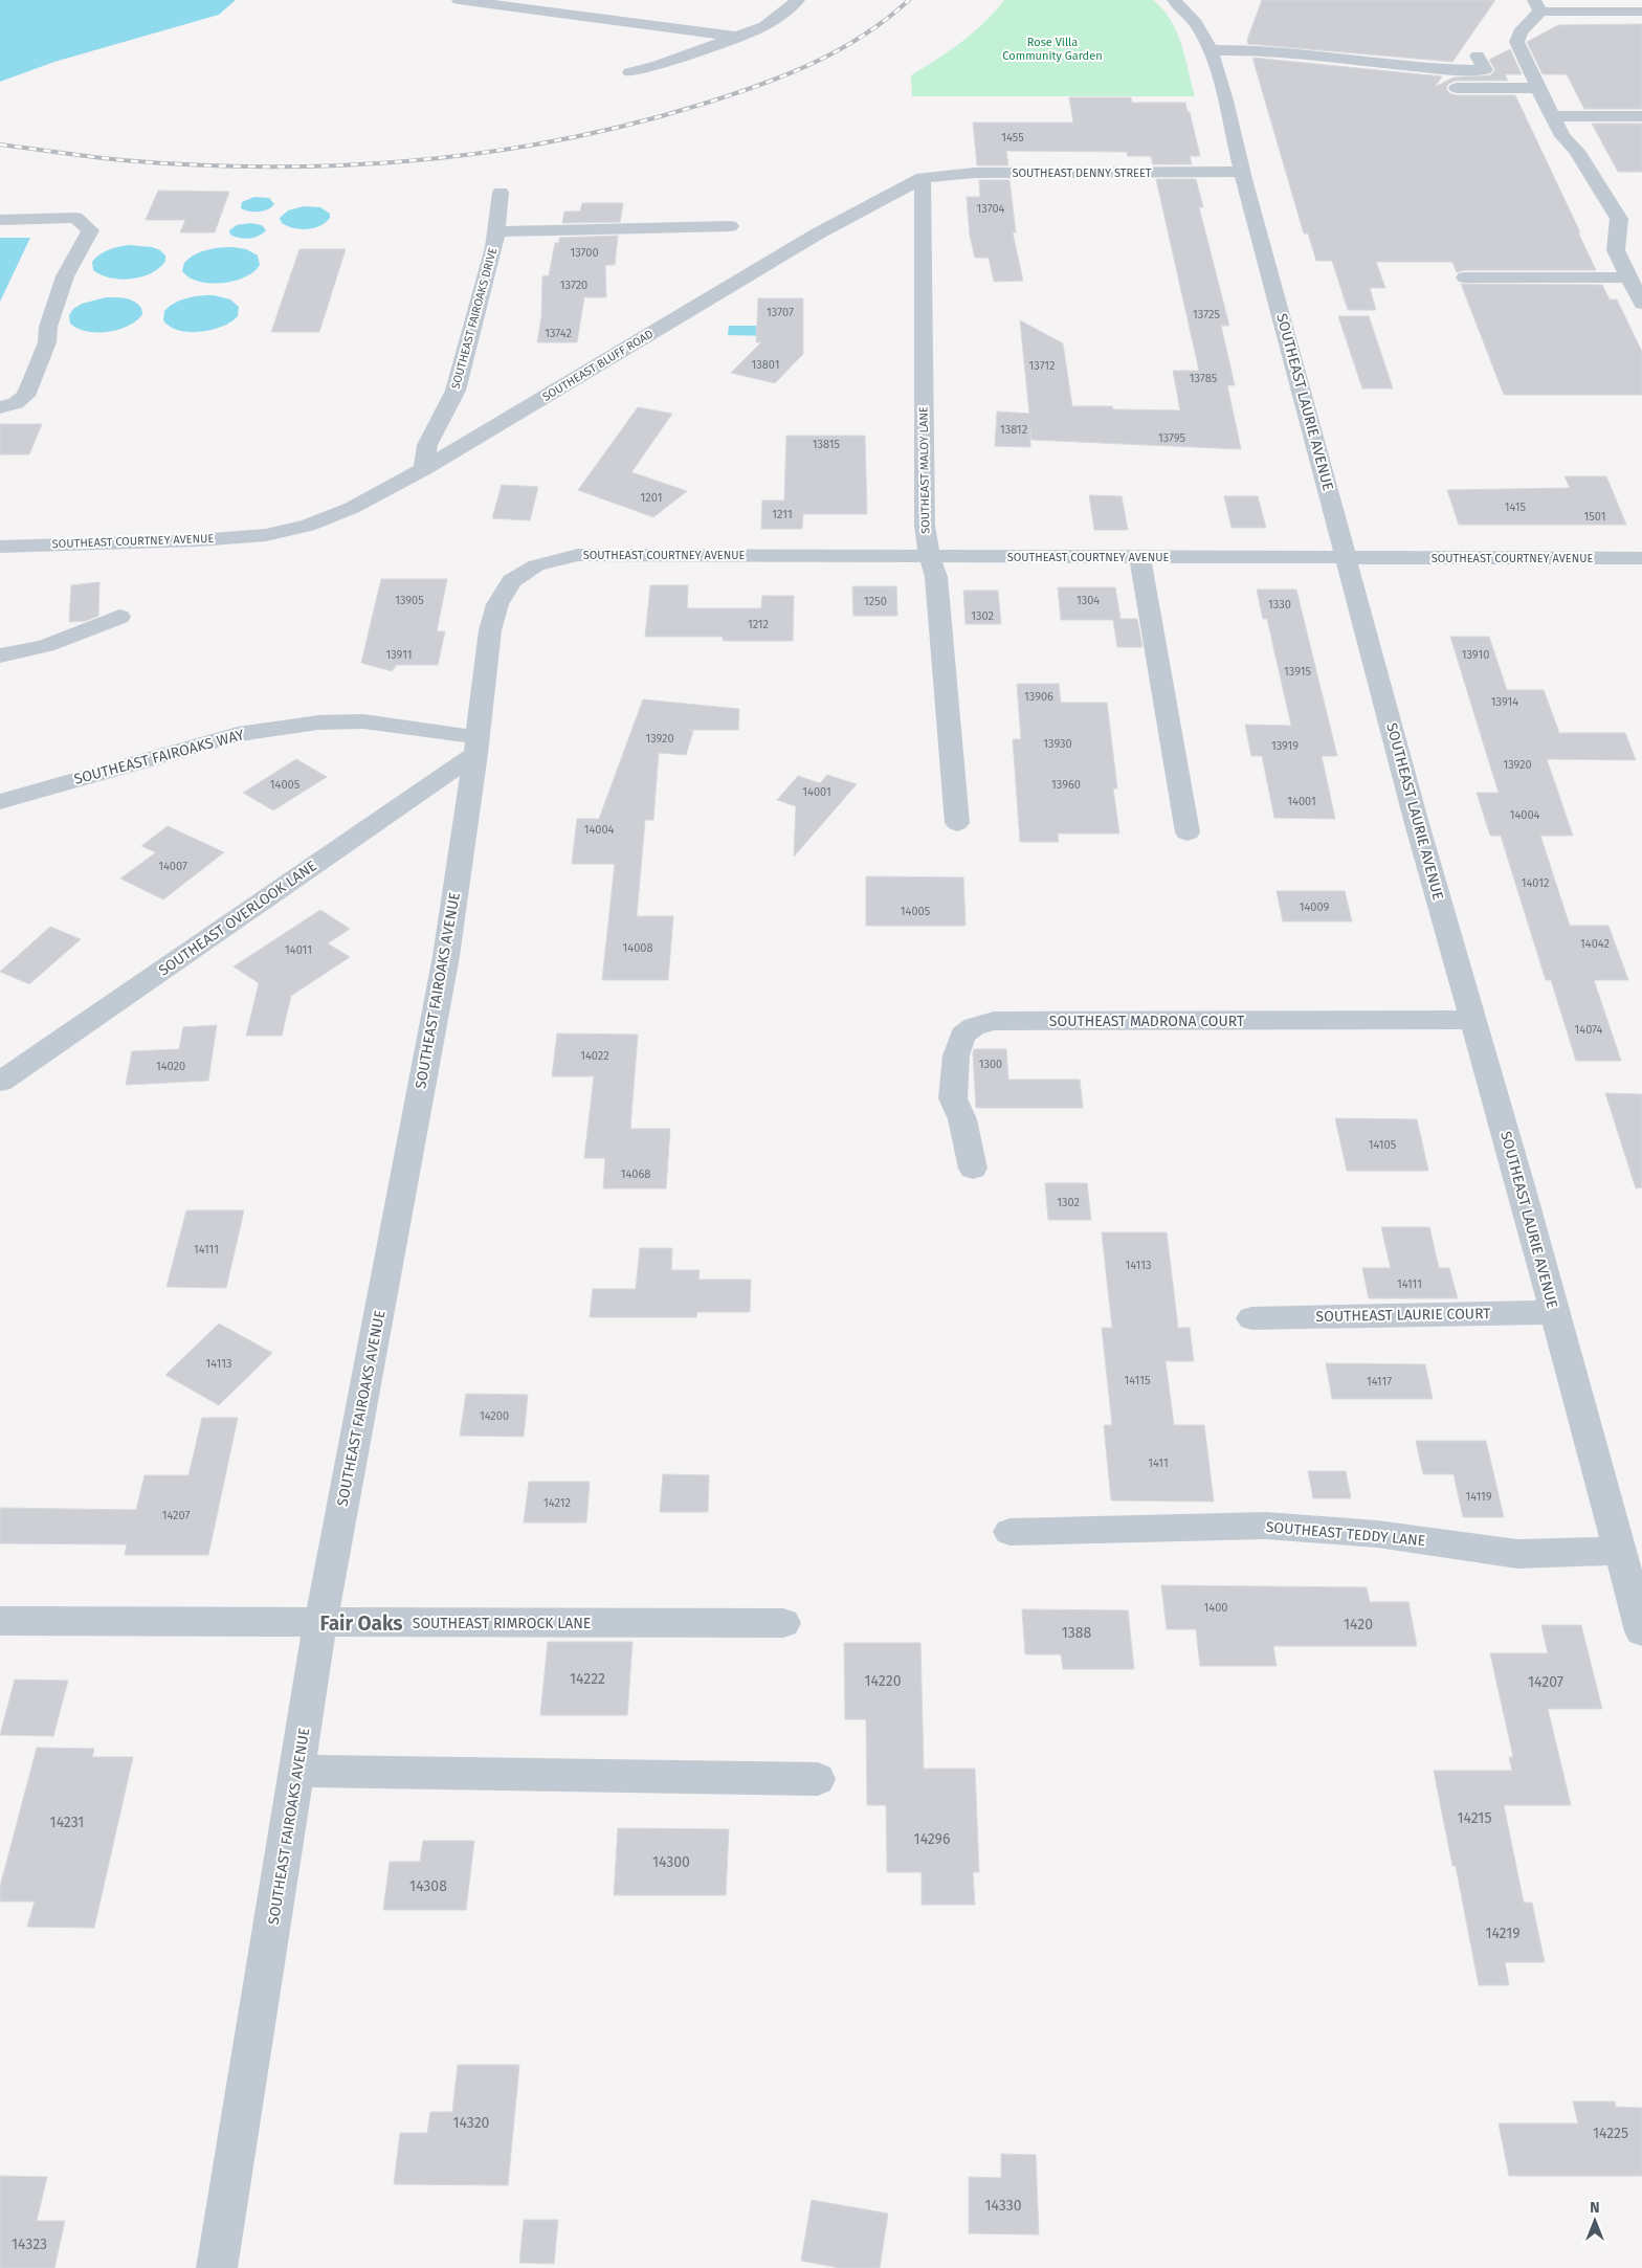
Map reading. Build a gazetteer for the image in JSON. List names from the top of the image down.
{
  "streets": {
    "street": [
      "SOUTHEAST DENNY STREET",
      "SOUTHEAST FAIROAKS DRIVE",
      "SOUTHEAST BLUFF ROAD",
      "SOUTHEAST LAURIE AVENUE",
      "SOUTHEAST MALOY LANE",
      "SOUTHEAST COURTNEY AVENUE",
      "SOUTHEAST FAIROAKS WAY",
      "SOUTHEAST OVERLOOK LANE",
      "SOUTHEAST FAIROAKS AVENUE",
      "SOUTHEAST MADRONA COURT",
      "SOUTHEAST LAURIE COURT",
      "SOUTHEAST TEDDY LANE",
      "SOUTHEAST RIMROCK LANE"
    ]
  },
  "crossings": [
    ["SOUTHEAST DENNY STREET", "SOUTHEAST BLUFF ROAD"],
    ["SOUTHEAST DENNY STREET", "SOUTHEAST LAURIE AVENUE"],
    ["SOUTHEAST DENNY STREET", "SOUTHEAST MALOY LANE"],
    ["SOUTHEAST FAIROAKS DRIVE", "SOUTHEAST BLUFF ROAD"],
    ["SOUTHEAST BLUFF ROAD", "SOUTHEAST MALOY LANE"],
    ["SOUTHEAST BLUFF ROAD", "SOUTHEAST COURTNEY AVENUE"],
    ["SOUTHEAST LAURIE AVENUE", "SOUTHEAST COURTNEY AVENUE"],
    ["SOUTHEAST LAURIE AVENUE", "SOUTHEAST MADRONA COURT"],
    ["SOUTHEAST LAURIE AVENUE", "SOUTHEAST LAURIE COURT"],
    ["SOUTHEAST LAURIE AVENUE", "SOUTHEAST TEDDY LANE"],
    ["SOUTHEAST MALOY LANE", "SOUTHEAST COURTNEY AVENUE"],
    ["SOUTHEAST COURTNEY AVENUE", "SOUTHEAST FAIROAKS AVENUE"],
    ["SOUTHEAST FAIROAKS WAY", "SOUTHEAST OVERLOOK LANE"],
    ["SOUTHEAST FAIROAKS WAY", "SOUTHEAST FAIROAKS AVENUE"],
    ["SOUTHEAST OVERLOOK LANE", "SOUTHEAST FAIROAKS AVENUE"],
    ["SOUTHEAST FAIROAKS AVENUE", "SOUTHEAST RIMROCK LANE"]
  ],
  "districts": ["Fair Oaks"],
  "parks": ["Rose Villa Community Garden"],
  "house_numbers": [
    "1455",
    "13704",
    "13700",
    "13720",
    "13707",
    "13725",
    "13742",
    "13801",
    "13712",
    "13785",
    "13812",
    "13795",
    "13815",
    "1201",
    "1415",
    "1211",
    "1501",
    "13905",
    "1304",
    "1250",
    "1330",
    "1302",
    "1212",
    "13911",
    "13910",
    "13915",
    "13906",
    "13914",
    "13920",
    "13930",
    "13919",
    "13920",
    "14005",
    "13960",
    "14001",
    "14001",
    "14004",
    "14004",
    "14007",
    "14012",
    "14009",
    "14005",
    "14042",
    "14008",
    "14011",
    "14074",
    "14022",
    "1300",
    "14020",
    "14105",
    "14068",
    "1302",
    "14111",
    "14113",
    "14111",
    "14113",
    "14115",
    "14117",
    "14200",
    "1411",
    "14119",
    "14212",
    "14207",
    "1400",
    "1420",
    "1388",
    "14222",
    "14220",
    "14207",
    "14215",
    "14231",
    "14296",
    "14300",
    "14308",
    "14219",
    "14320",
    "14225",
    "14330",
    "14323"
  ],
  "north": "top"
}
